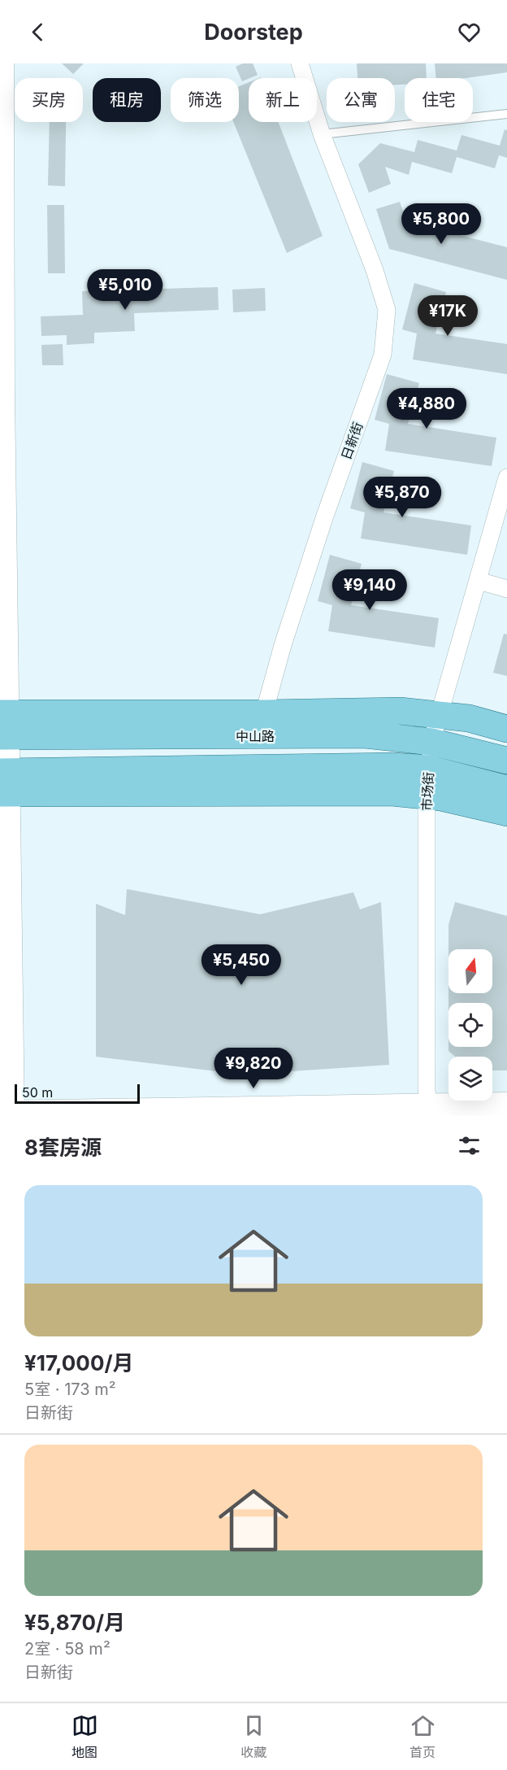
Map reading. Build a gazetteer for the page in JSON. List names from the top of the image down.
{
  "streets": {
    "main road": ["中山路"],
    "street": ["日新街", "市场街"]
  },
  "crossings": [
    ["日新街", "中山路"],
    ["中山路", "市场街"]
  ],
  "scale_bar": "50 m",
  "north": "top",
  "page": {
    "header": "Doorstep",
    "chip": [
      "买房",
      "租房",
      "筛选",
      "新上",
      "公寓",
      "住宅"
    ],
    "price": [
      "¥5,800",
      "¥5,010",
      "¥17K",
      "¥4,880",
      "¥5,870",
      "¥9,140",
      "¥5,450",
      "¥9,820"
    ],
    "scale": "50 m",
    "heading": "8套房源",
    "list": [
      {
        "name": "¥17,000/月",
        "note": "5室 · 173 m² · 日新街"
      },
      {
        "name": "¥5,870/月",
        "note": "2室 · 58 m² · 日新街"
      }
    ],
    "tabs": ["地图", "收藏", "首页"]
  }
}
